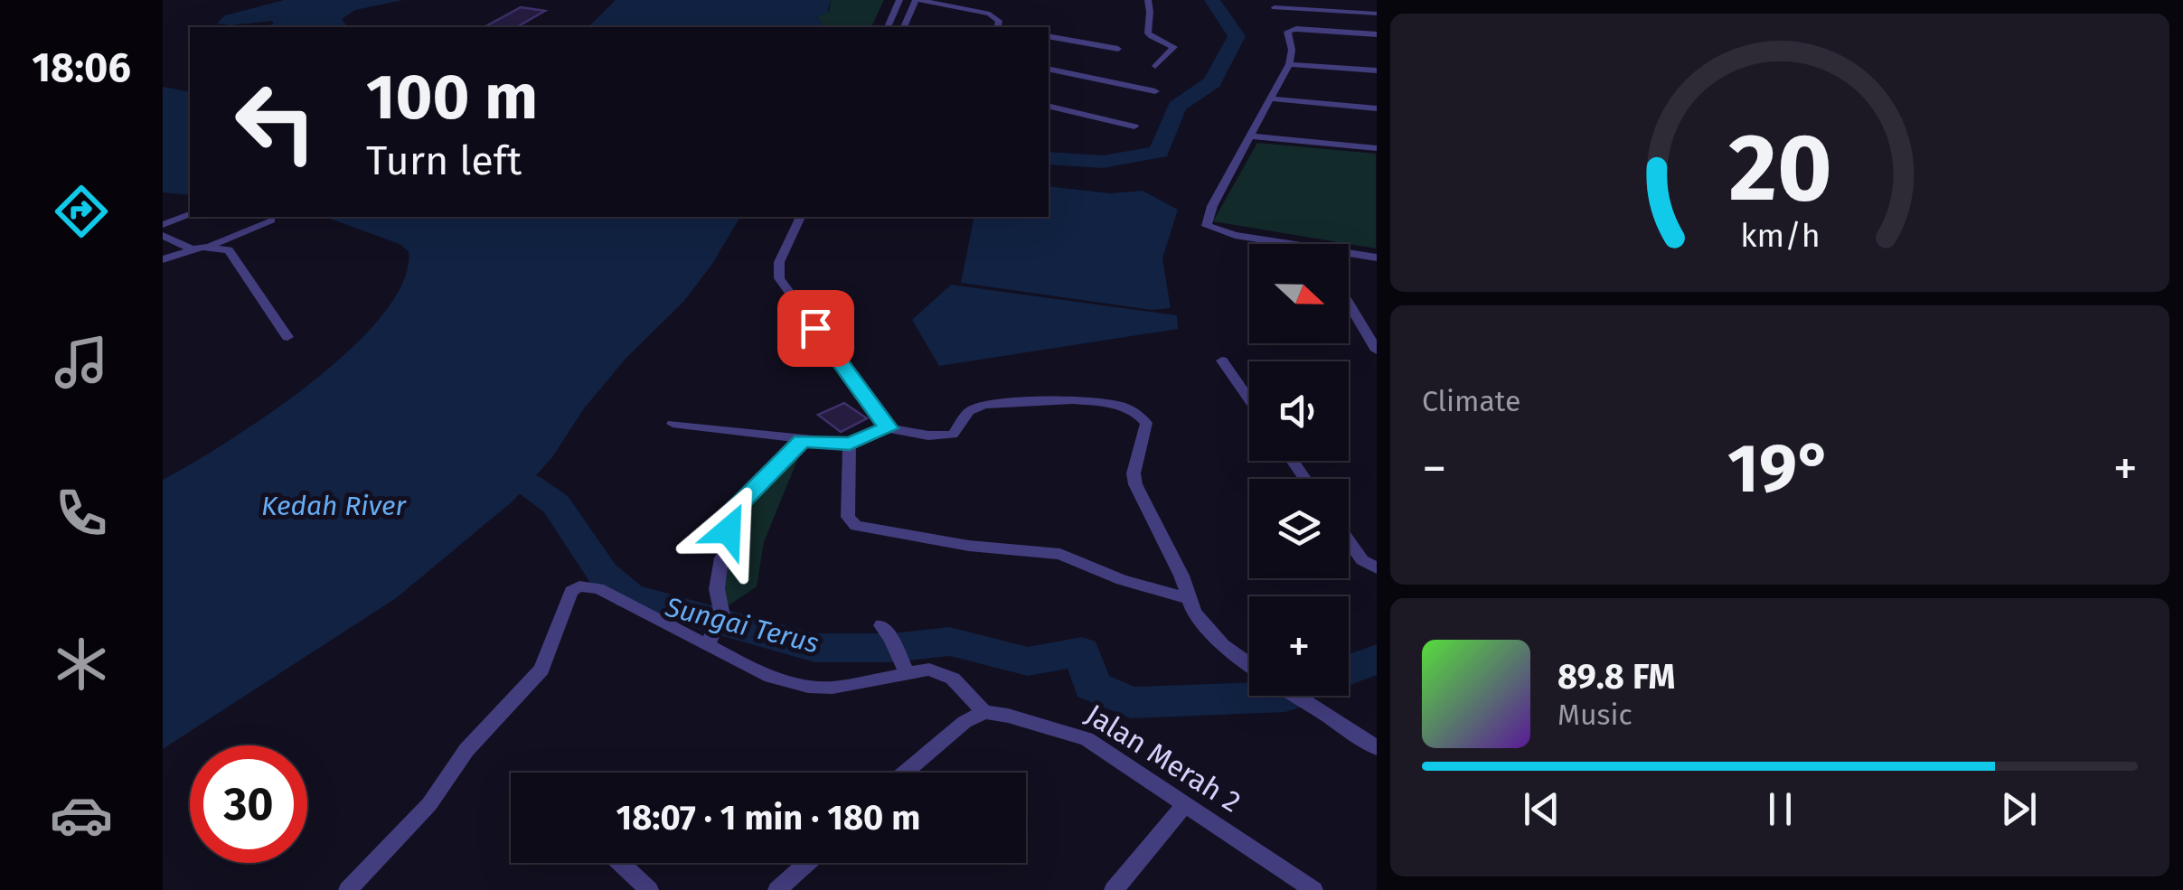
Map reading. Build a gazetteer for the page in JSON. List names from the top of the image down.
{
  "streets": {
    "street": ["Jalan Merah 2"]
  },
  "water": ["Kedah River", "Sungai Terus"],
  "north": "right",
  "page": {
    "tabs": "18:06",
    "turn": ["100 m", "Turn left"],
    "map_buttons": "+",
    "tile": "Climate",
    "heat": ["−", "19°", "+"],
    "song": ["89.8 FM", "Music"],
    "limit": "30",
    "trip": "18:07 · 1 min · 180 m",
    "gauge": ["20", "km/h"]
  }
}
